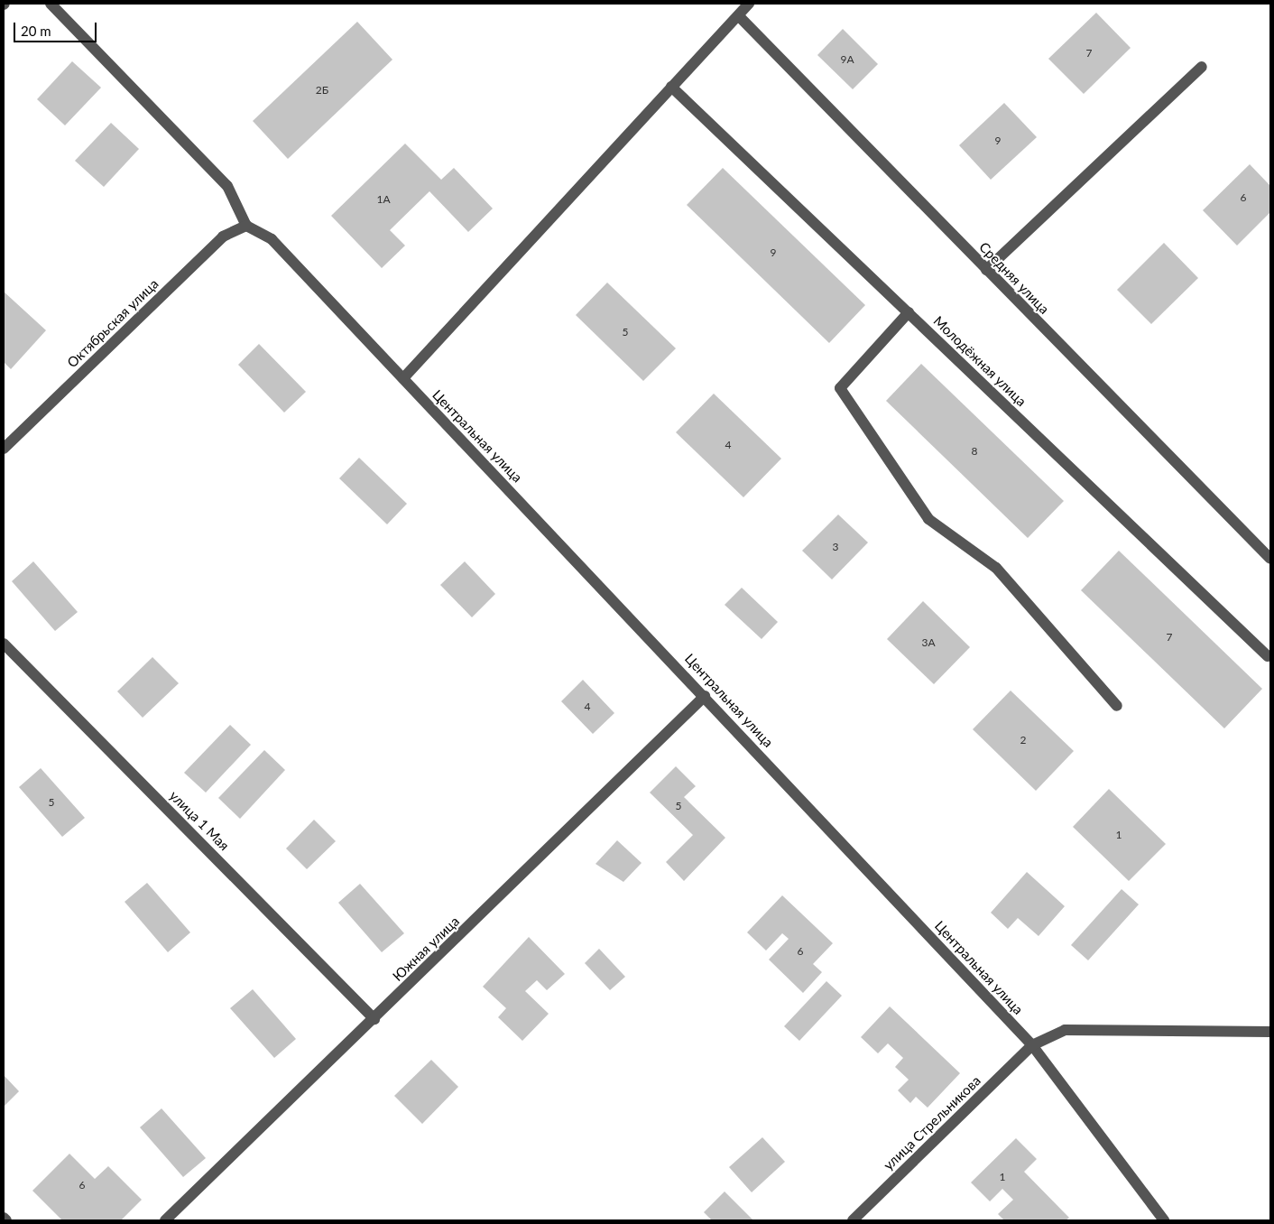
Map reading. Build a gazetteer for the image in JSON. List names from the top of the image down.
{
  "streets": {
    "street": [
      "Средняя улица",
      "Октябрьская улица",
      "Молодёжная улица",
      "Центральная улица",
      "улица 1 Мая",
      "Южная улица",
      "улица Стрельникова"
    ]
  },
  "crossings": [
    ["Октябрьская улица", "Центральная улица"],
    ["Центральная улица", "Южная улица"],
    ["Центральная улица", "улица Стрельникова"],
    ["улица 1 Мая", "Южная улица"]
  ],
  "house_numbers": [
    "7",
    "9А",
    "2Б",
    "9",
    "6",
    "1А",
    "9",
    "5",
    "4",
    "8",
    "3",
    "7",
    "3А",
    "4",
    "2",
    "5",
    "5",
    "1",
    "6",
    "1",
    "6"
  ],
  "scale_bar": "20 m"
}
